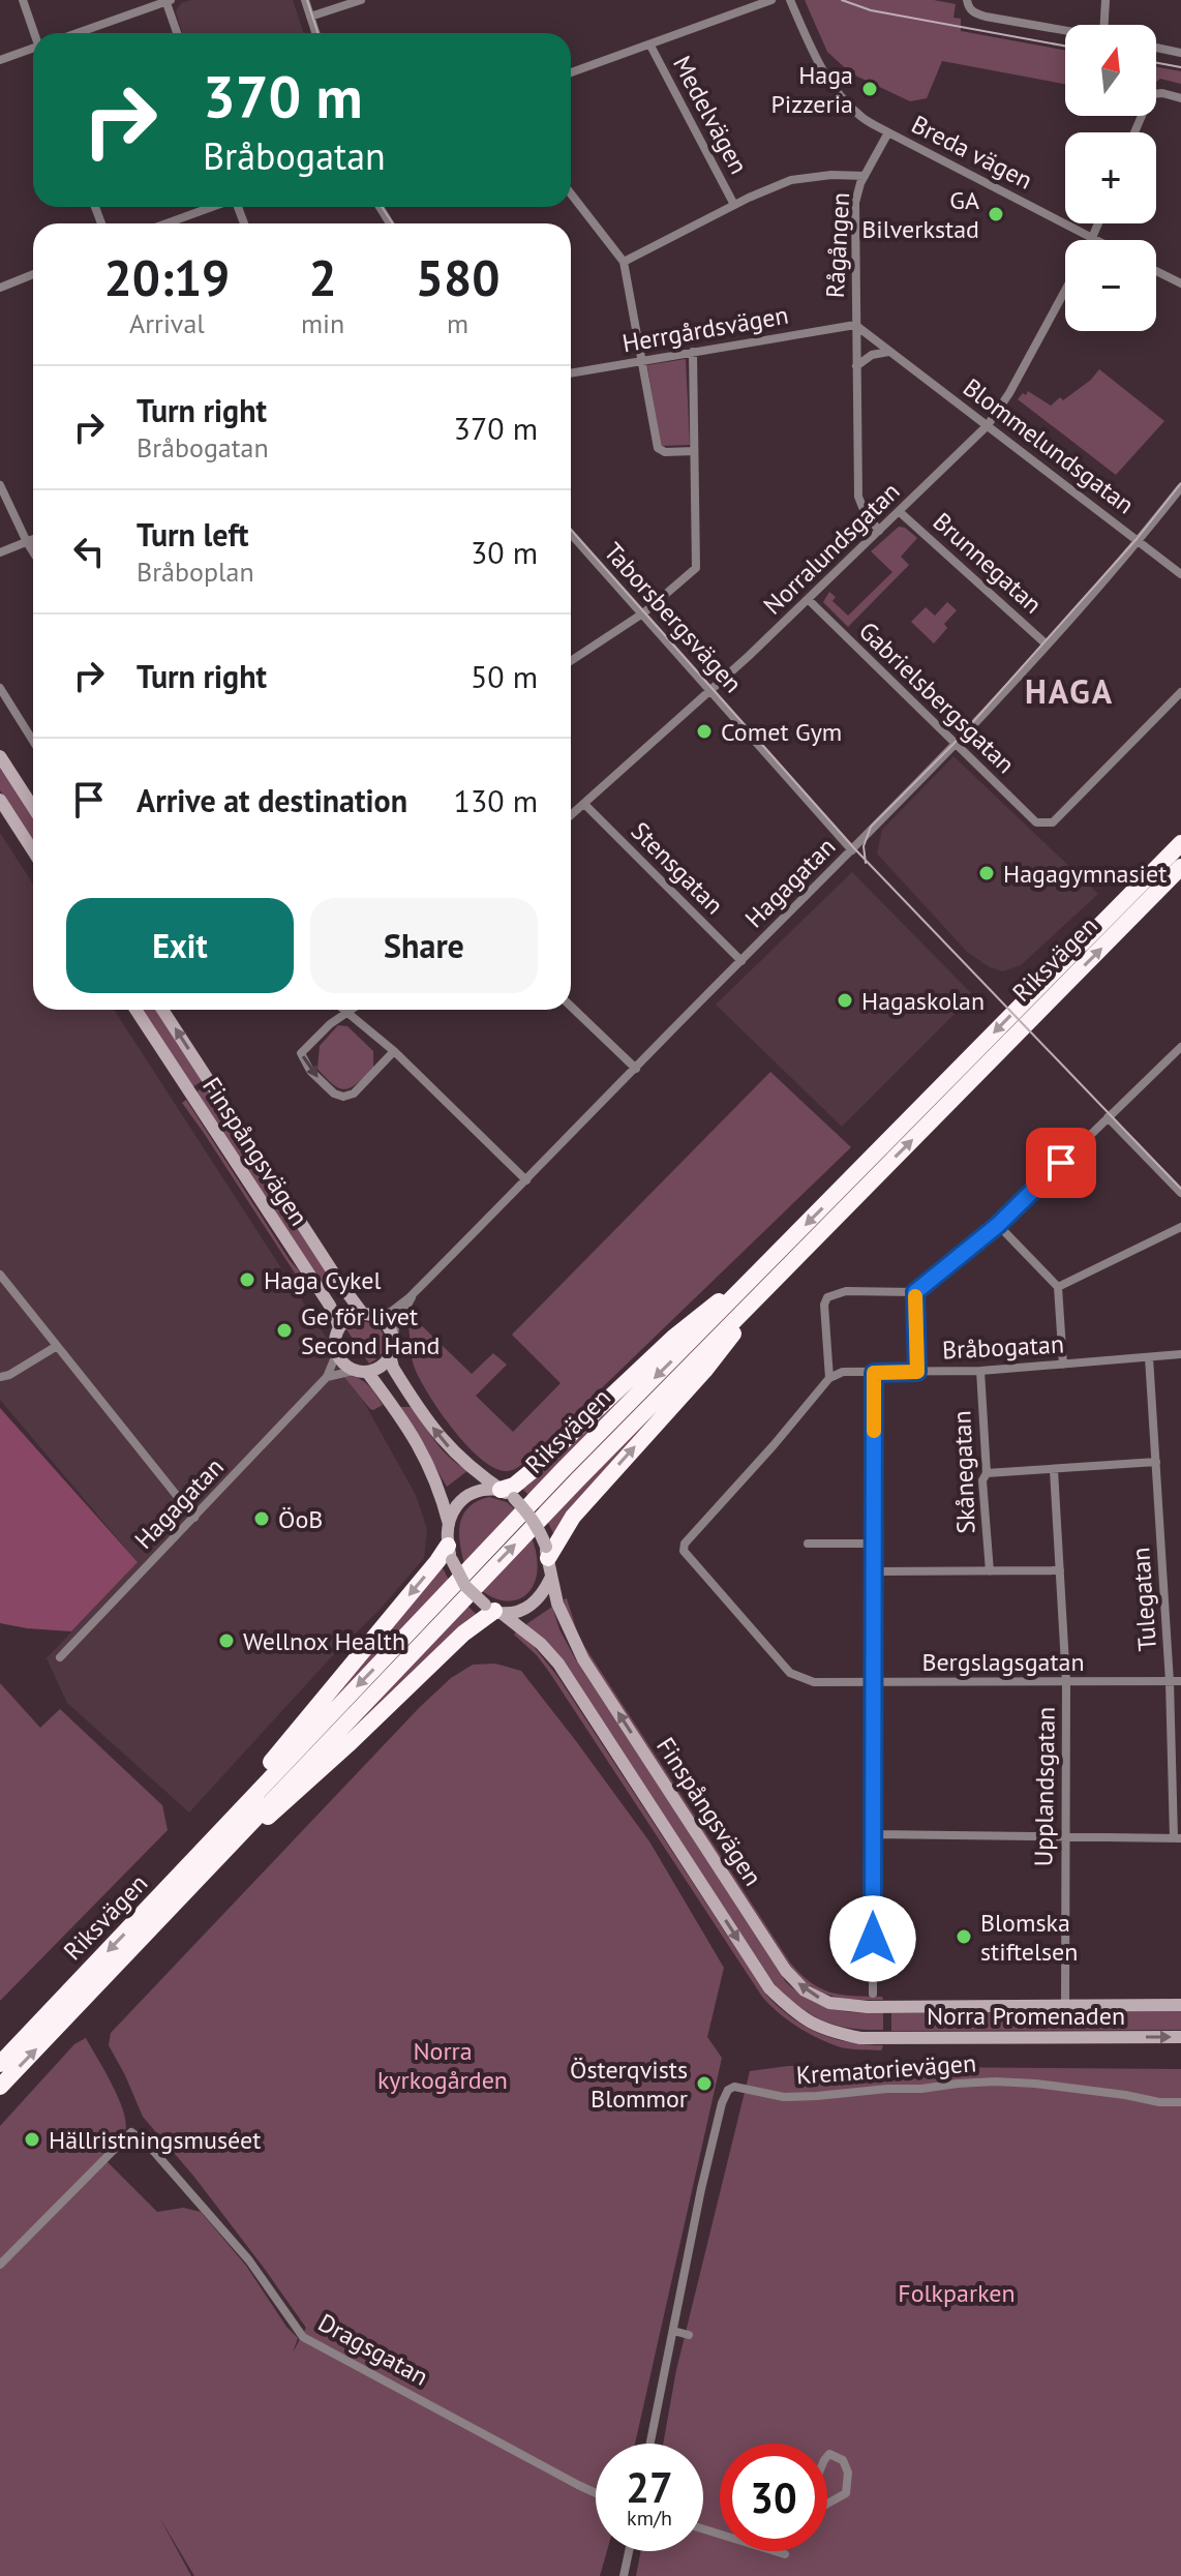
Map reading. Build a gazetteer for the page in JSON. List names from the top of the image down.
{
  "streets": {
    "highway": ["Riksvägen"],
    "main road": ["Finspångsvägen", "Norra Promenaden"],
    "street": [
      "Medelvägen",
      "Breda vägen",
      "Rågången",
      "Herrgårdsvägen",
      "Blommelundsgatan",
      "Norralundsgatan",
      "Brunnegatan",
      "Taborsbergsvägen",
      "Gabrielsbergsgatan",
      "Stensgatan",
      "Hagagatan",
      "Bråbogatan",
      "Skånegatan",
      "Tulegatan",
      "Bergslagsgatan",
      "Upplandsgatan",
      "Krematorievägen",
      "Dragsgatan"
    ]
  },
  "crossings": [
    ["Breda vägen", "Rågången"],
    ["Rågången", "Herrgårdsvägen"],
    ["Rågången", "Blommelundsgatan"],
    ["Rågången", "Norralundsgatan"],
    ["Herrgårdsvägen", "Blommelundsgatan"],
    ["Blommelundsgatan", "Norralundsgatan"],
    ["Blommelundsgatan", "Hagagatan"],
    ["Norralundsgatan", "Brunnegatan"],
    ["Norralundsgatan", "Taborsbergsvägen"],
    ["Norralundsgatan", "Gabrielsbergsgatan"],
    ["Norralundsgatan", "Stensgatan"],
    ["Brunnegatan", "Hagagatan"],
    ["Taborsbergsvägen", "Hagagatan"],
    ["Gabrielsbergsgatan", "Hagagatan"],
    ["Stensgatan", "Hagagatan"],
    ["Hagagatan", "Finspångsvägen"],
    ["Finspångsvägen", "Norra Promenaden"],
    ["Bråbogatan", "Skånegatan"],
    ["Bråbogatan", "Tulegatan"],
    ["Bråbogatan", "Bergslagsgatan"],
    ["Tulegatan", "Bergslagsgatan"],
    ["Bergslagsgatan", "Upplandsgatan"],
    ["Upplandsgatan", "Norra Promenaden"]
  ],
  "districts": ["HAGA"],
  "parks": ["Norra kyrkogården", "Folkparken"],
  "places": [
    "Haga Pizzeria",
    "GA Bilverkstad",
    "Comet Gym",
    "Hagagymnasiet",
    "Hagaskolan",
    "Haga Cykel",
    "Ge för livet Second Hand",
    "ÖoB",
    "Wellnox Health",
    "Blomska stiftelsen",
    "Österqvists Blommor",
    "Hällristningsmuséet"
  ],
  "north": "top",
  "page": {
    "map_buttons": ["+", "−"],
    "turn": ["370 m", "Bråbogatan"],
    "eta": [
      "20:19",
      "Arrival",
      "2",
      "min",
      "580",
      "m"
    ],
    "list": [
      {
        "name": "Turn right",
        "note": "Bråbogatan",
        "value": "370 m"
      },
      {
        "name": "Turn left",
        "note": "Bråboplan",
        "value": "30 m"
      },
      {
        "name": "Turn right",
        "value": "50 m"
      },
      {
        "name": "Arrive at destination",
        "value": "130 m"
      }
    ],
    "buttons": ["Exit", "Share"],
    "speed": "27 km/h",
    "limit": "30"
  }
}
